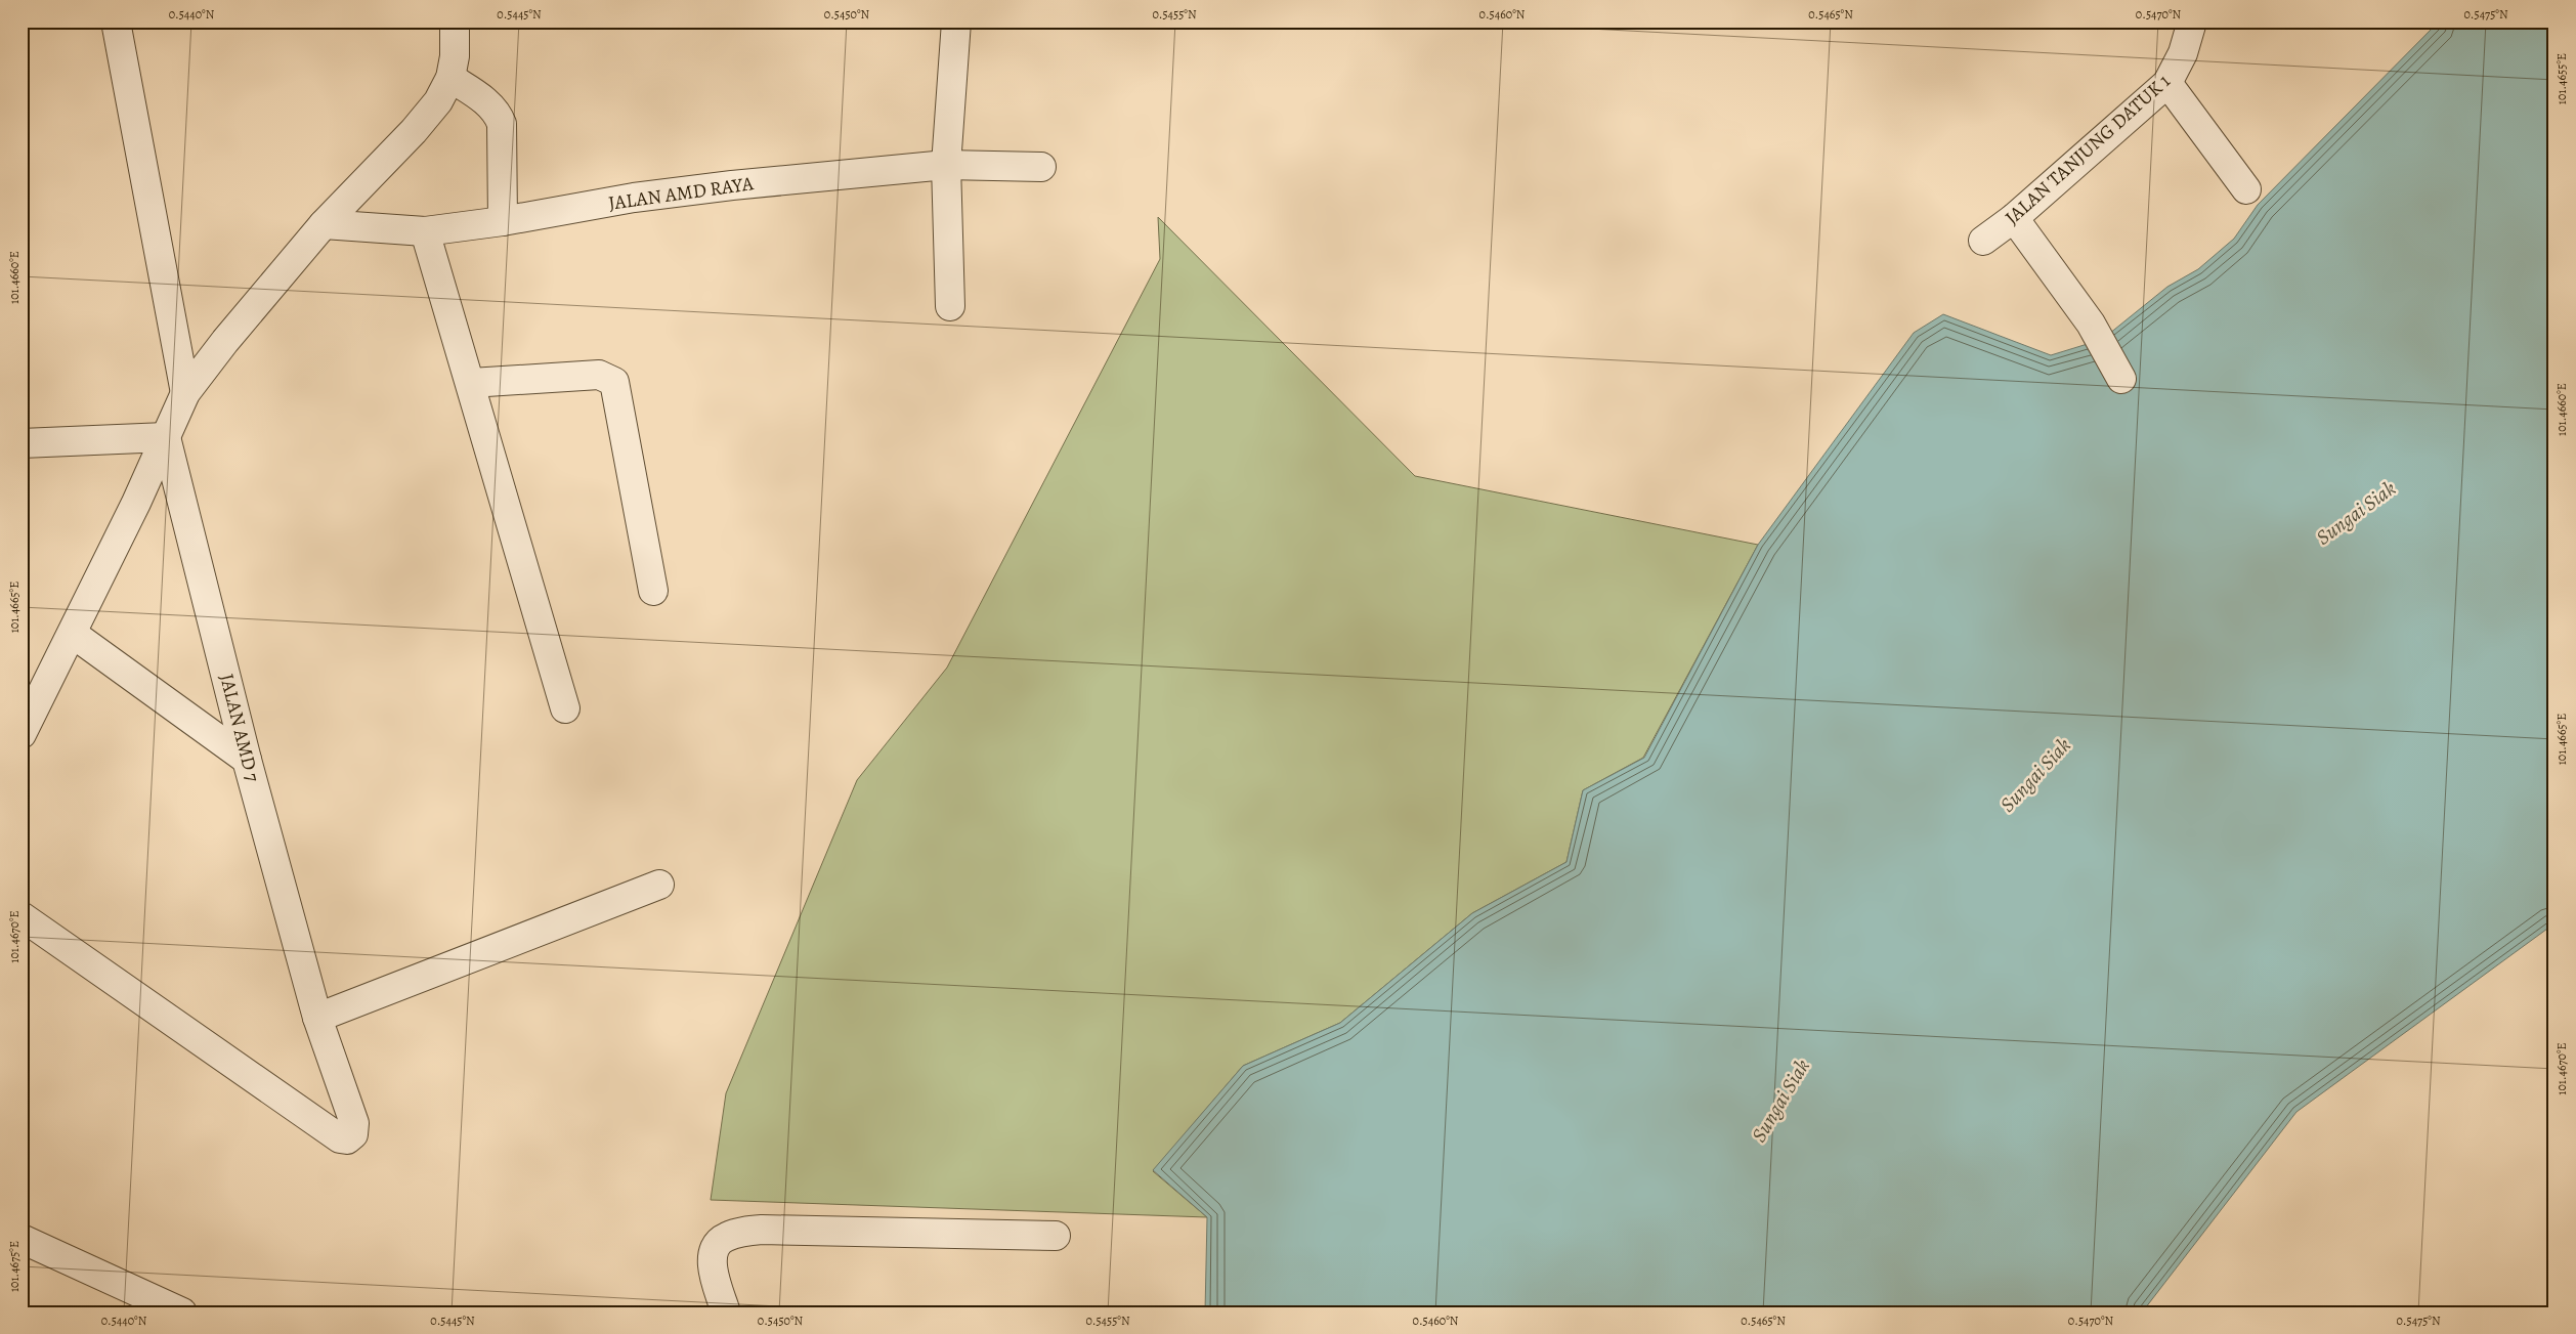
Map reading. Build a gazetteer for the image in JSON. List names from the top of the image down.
{
  "streets": {
    "street": ["JALAN TANJUNG DATUK 1", "JALAN AMD RAYA", "JALAN AMD 7"]
  },
  "water": ["Sungai Siak"],
  "coordinates": [
    "0.5440°N",
    "0.5445°N",
    "0.5450°N",
    "0.5455°N",
    "0.5460°N",
    "0.5465°N",
    "0.5470°N",
    "0.5475°N",
    "101.4655°E",
    "101.4660°E",
    "101.4665°E",
    "101.4670°E",
    "101.4675°E"
  ]
}
